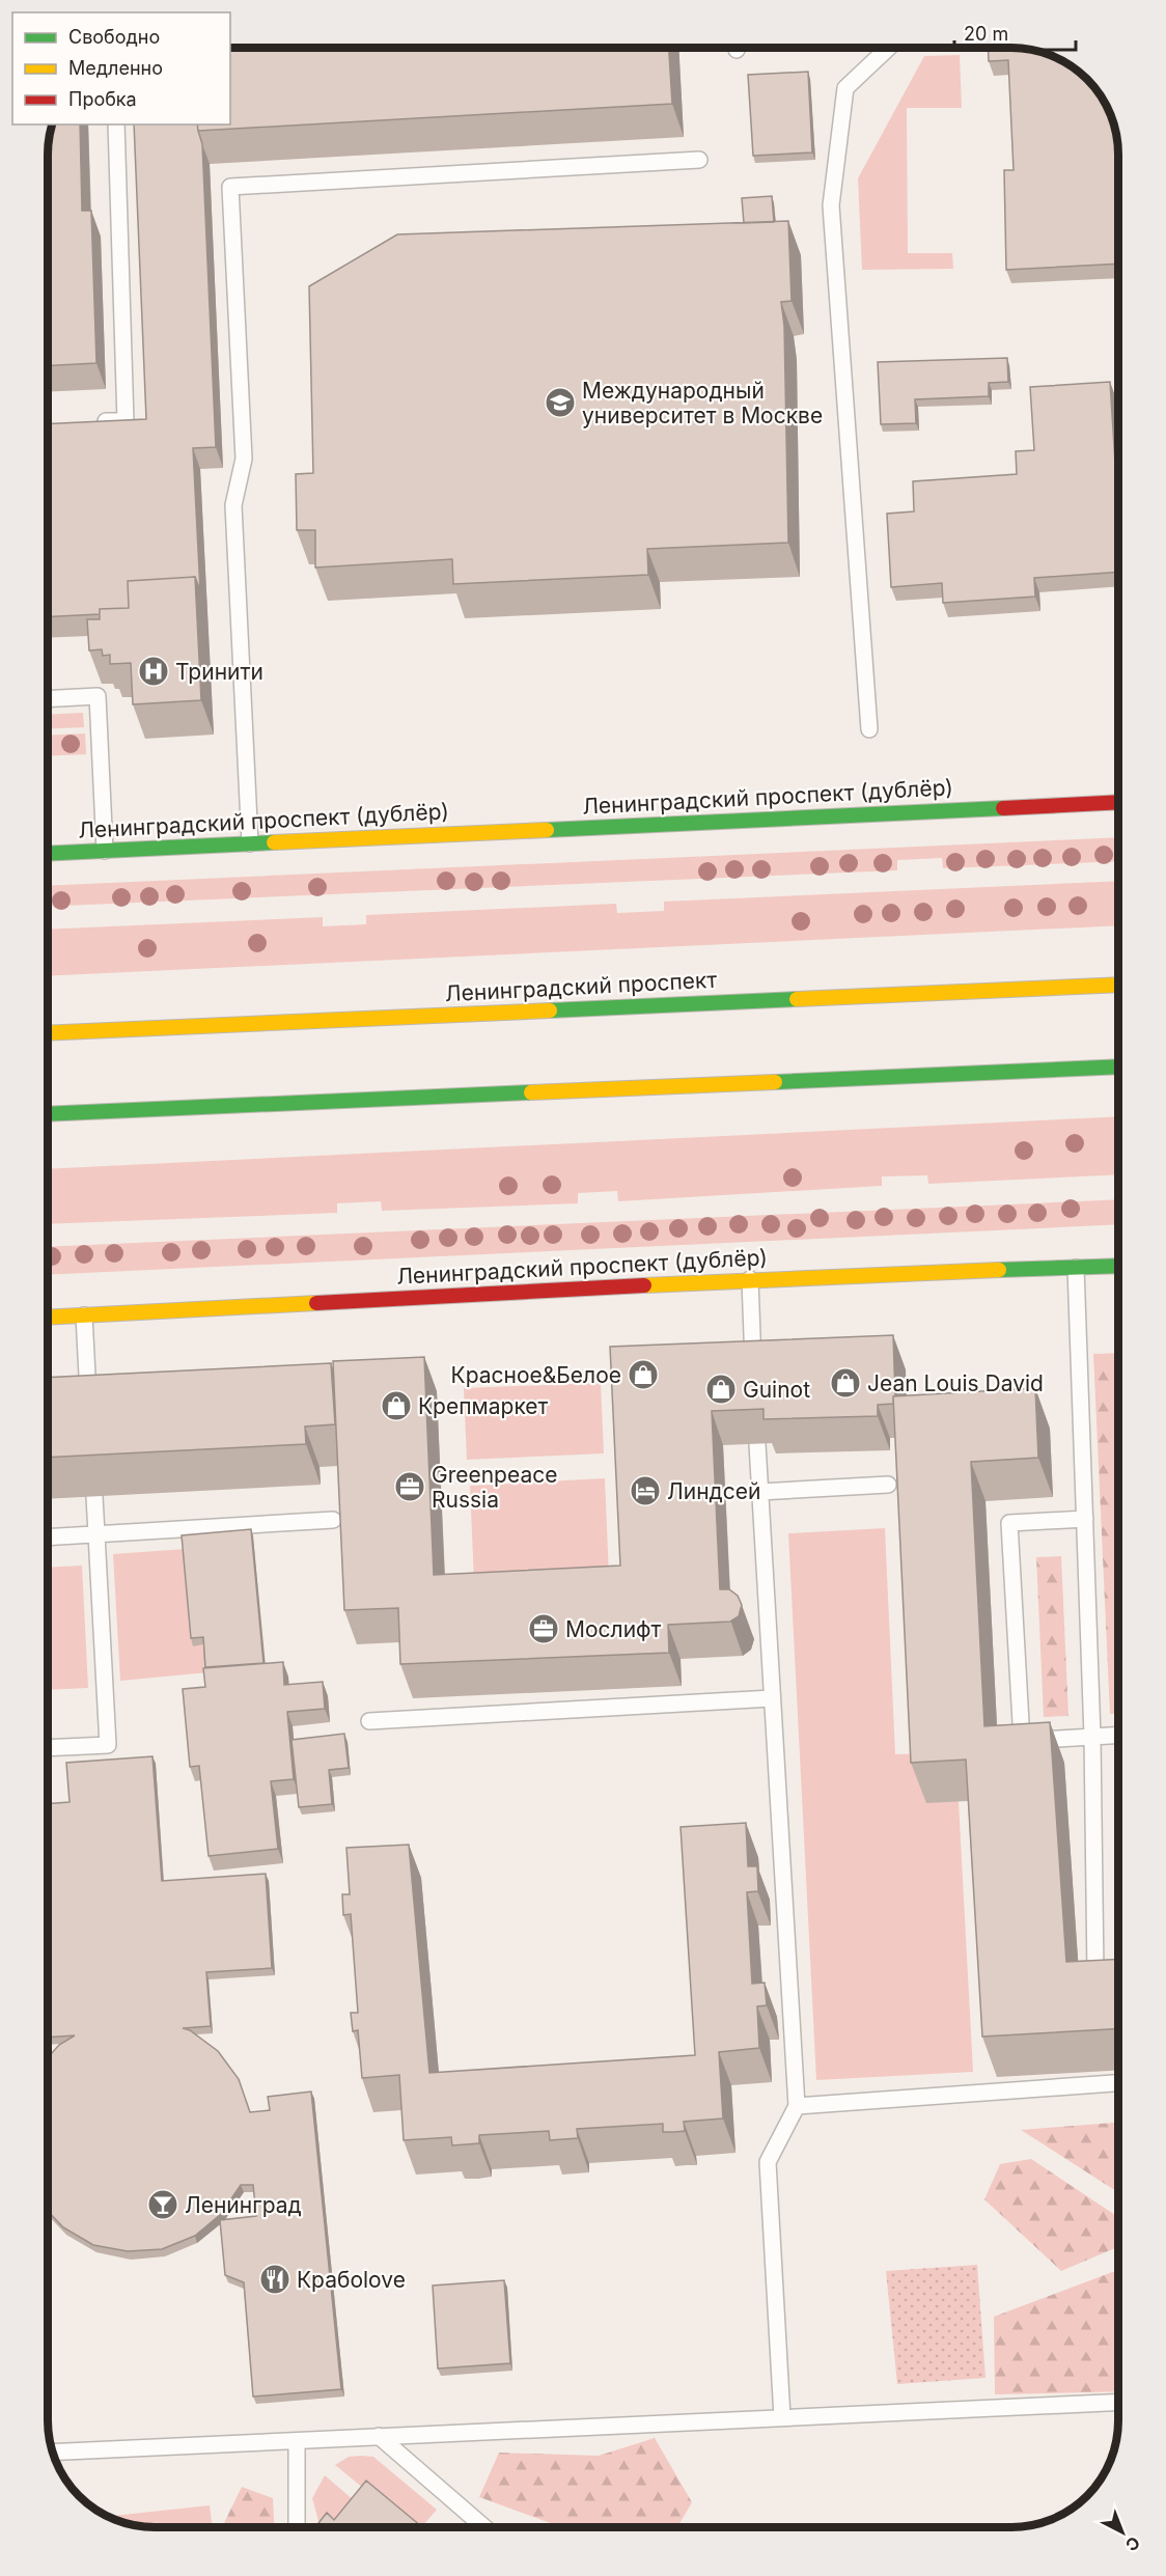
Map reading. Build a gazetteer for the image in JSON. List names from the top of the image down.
{
  "streets": {
    "main road": ["Ленинградский проспект (дублёр)", "Ленинградский проспект"]
  },
  "places": {
    "school or university": ["Международный университет в Москве"],
    "hospital": ["Тринити"],
    "shop": [
      "Красное&Белое",
      "Jean Louis David",
      "Guinot",
      "Крепмаркет"
    ],
    "office": ["Greenpeace Russia", "Мослифт"],
    "hotel": ["Линдсей"],
    "bar": ["Ленинград"],
    "restaurant": ["Крабоlove"]
  },
  "legend": ["Свободно", "Медленно", "Пробка"],
  "scale_bar": "20 m",
  "north": "bottom right"
}
